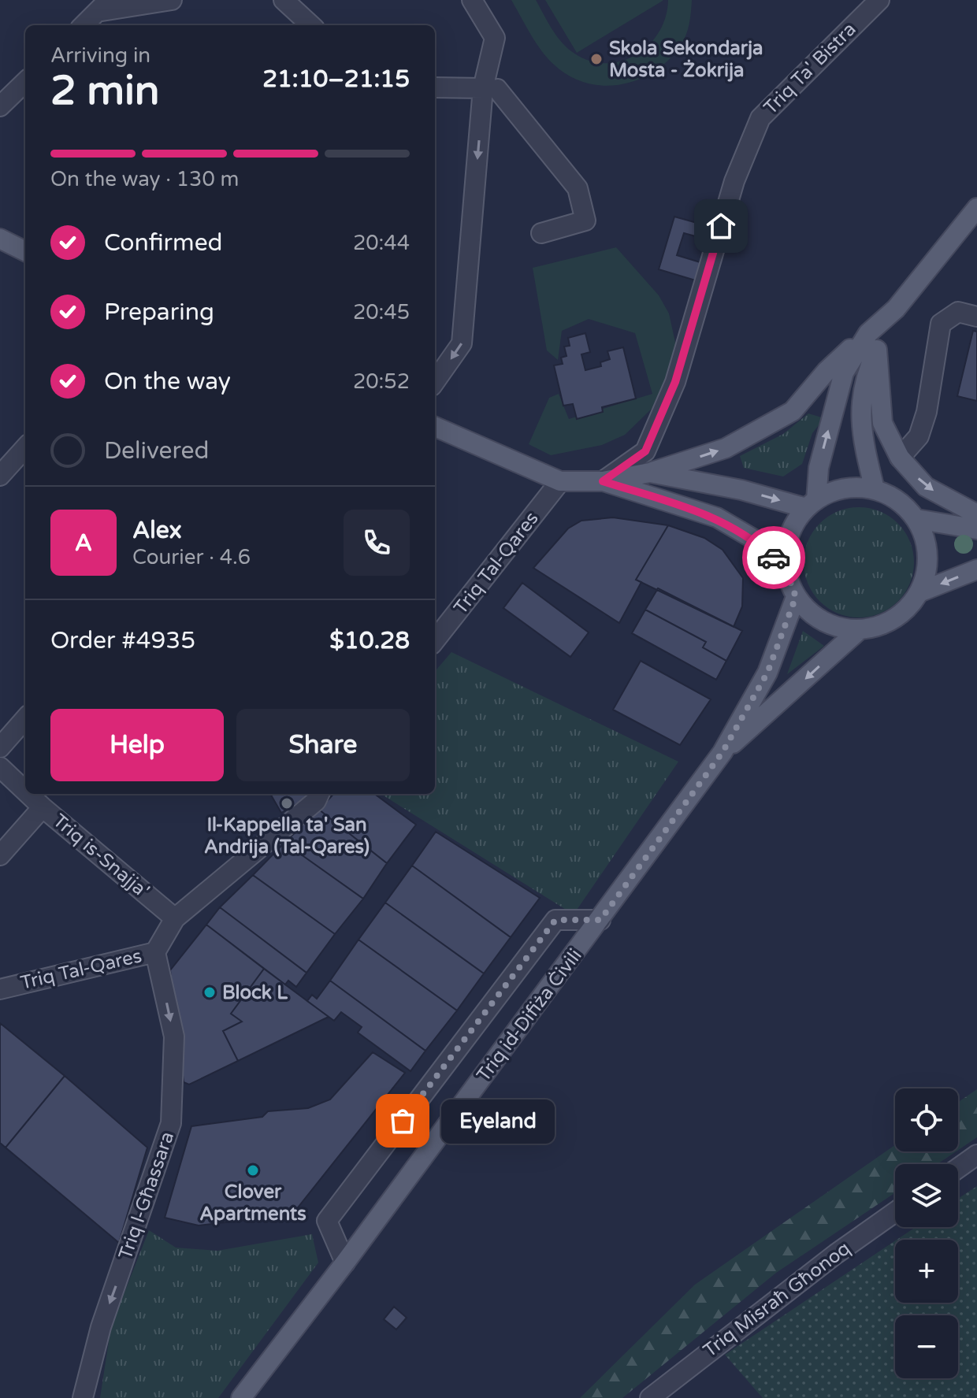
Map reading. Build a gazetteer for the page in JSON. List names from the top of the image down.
{
  "streets": {
    "main road": ["Triq id-Difiża Ċivili"],
    "street": [
      "Triq Ta' Bistra",
      "Triq Tal-Qares",
      "Triq is-Snajja'",
      "Triq l-Għassara",
      "Triq Misraħ Għonoq"
    ]
  },
  "crossings": [
    ["Triq Tal-Qares", "Triq is-Snajja'"],
    ["Triq Tal-Qares", "Triq l-Għassara"]
  ],
  "one_way": ["Triq l-Għassara"],
  "places": [
    "Skola Sekondarja Mosta - Żokrija",
    "Il-Kappella ta' San Andrija (Tal-Qares)",
    "Block L",
    "Eyeland",
    "Clover Apartments"
  ],
  "page": {
    "heading": ["2 min", "Arriving in", "21:10–21:15"],
    "panel": [
      "Alex",
      "Courier · 4.6",
      "Order #4935",
      "$10.28"
    ],
    "bar": "On the way · 130 m",
    "list": [
      ["Confirmed", "20:44"],
      ["Preparing", "20:45"],
      ["On the way", "20:52"],
      "Delivered"
    ],
    "round": "A",
    "buttons": ["Help", "Share"],
    "map_buttons": ["+", "−"],
    "bubble": "Eyeland"
  }
}
